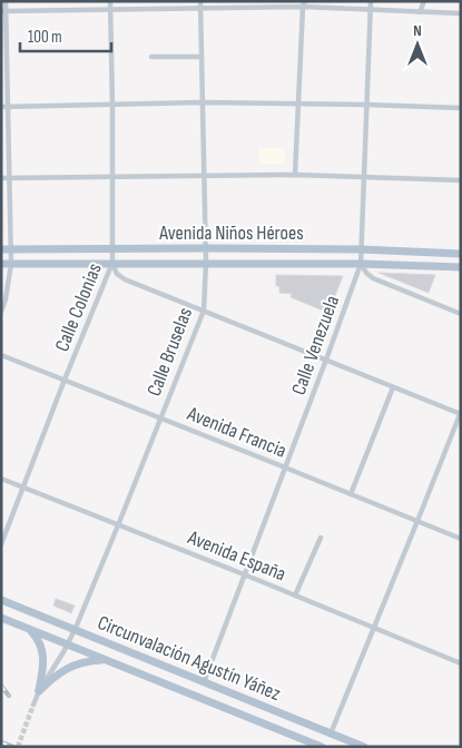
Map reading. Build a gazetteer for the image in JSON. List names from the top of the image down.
{
  "streets": {
    "main road": ["Avenida Niños Héroes", "Circunvalación Agustín Yáñez"],
    "street": [
      "Calle Colonias",
      "Calle Venezuela",
      "Calle Bruselas",
      "Avenida Francia",
      "Avenida España"
    ]
  },
  "crossings": [
    ["Avenida Niños Héroes", "Calle Colonias"],
    ["Avenida Niños Héroes", "Calle Venezuela"],
    ["Avenida Niños Héroes", "Calle Bruselas"],
    ["Calle Colonias", "Avenida Francia"],
    ["Calle Colonias", "Avenida España"],
    ["Calle Venezuela", "Avenida Francia"],
    ["Calle Venezuela", "Avenida España"],
    ["Calle Venezuela", "Circunvalación Agustín Yáñez"],
    ["Calle Bruselas", "Avenida Francia"],
    ["Calle Bruselas", "Avenida España"],
    ["Calle Bruselas", "Circunvalación Agustín Yáñez"]
  ],
  "scale_bar": "100 m",
  "north": "top"
}
